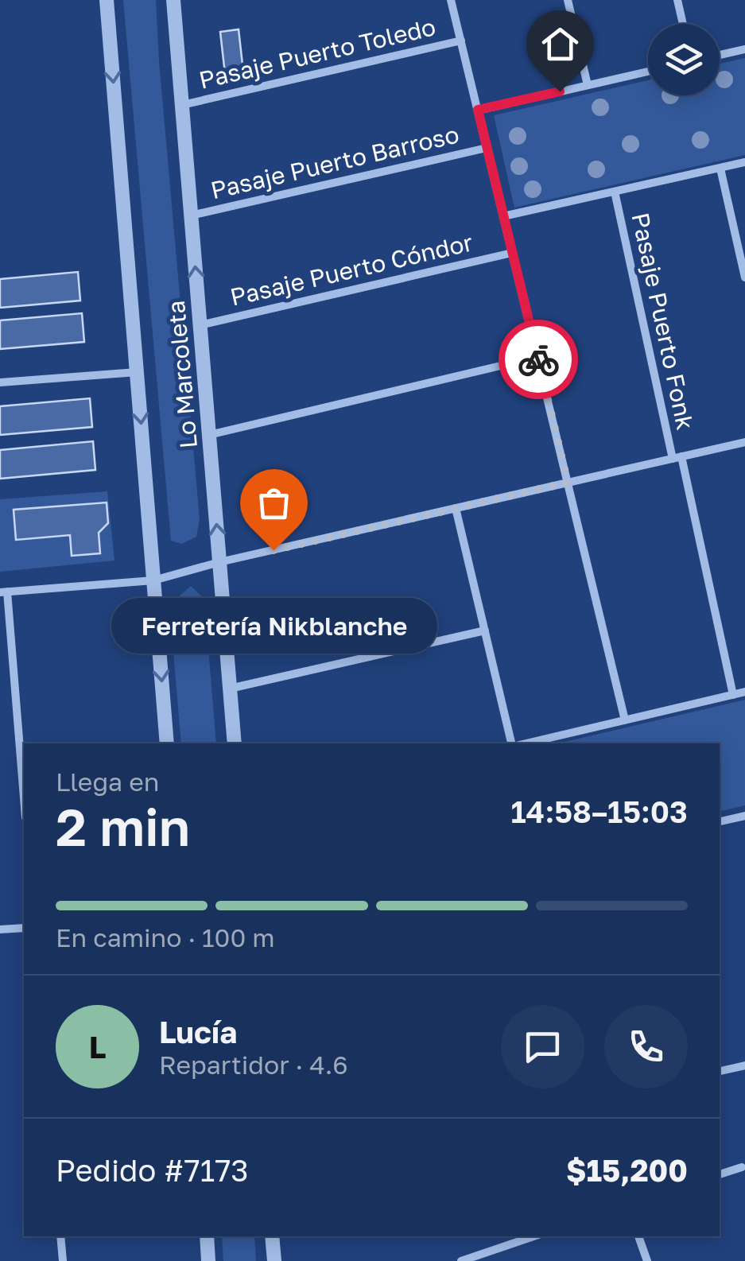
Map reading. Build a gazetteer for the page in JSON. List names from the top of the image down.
{
  "streets": {
    "street": [
      "Pasaje Puerto Toledo",
      "Pasaje Puerto Barroso",
      "Pasaje Puerto Cóndor",
      "Pasaje Puerto Fonk",
      "Lo Marcoleta"
    ]
  },
  "crossings": [
    ["Pasaje Puerto Toledo", "Lo Marcoleta"],
    ["Pasaje Puerto Barroso", "Lo Marcoleta"],
    ["Pasaje Puerto Cóndor", "Lo Marcoleta"]
  ],
  "places": ["Ferretería Nikblanche"],
  "page": {
    "bubble": "Ferretería Nikblanche",
    "heading": ["2 min", "Llega en", "14:58–15:03"],
    "panel": [
      "Lucía",
      "Repartidor · 4.6",
      "Pedido #7173",
      "$15,200"
    ],
    "bar": "En camino · 100 m",
    "round": "L"
  }
}
